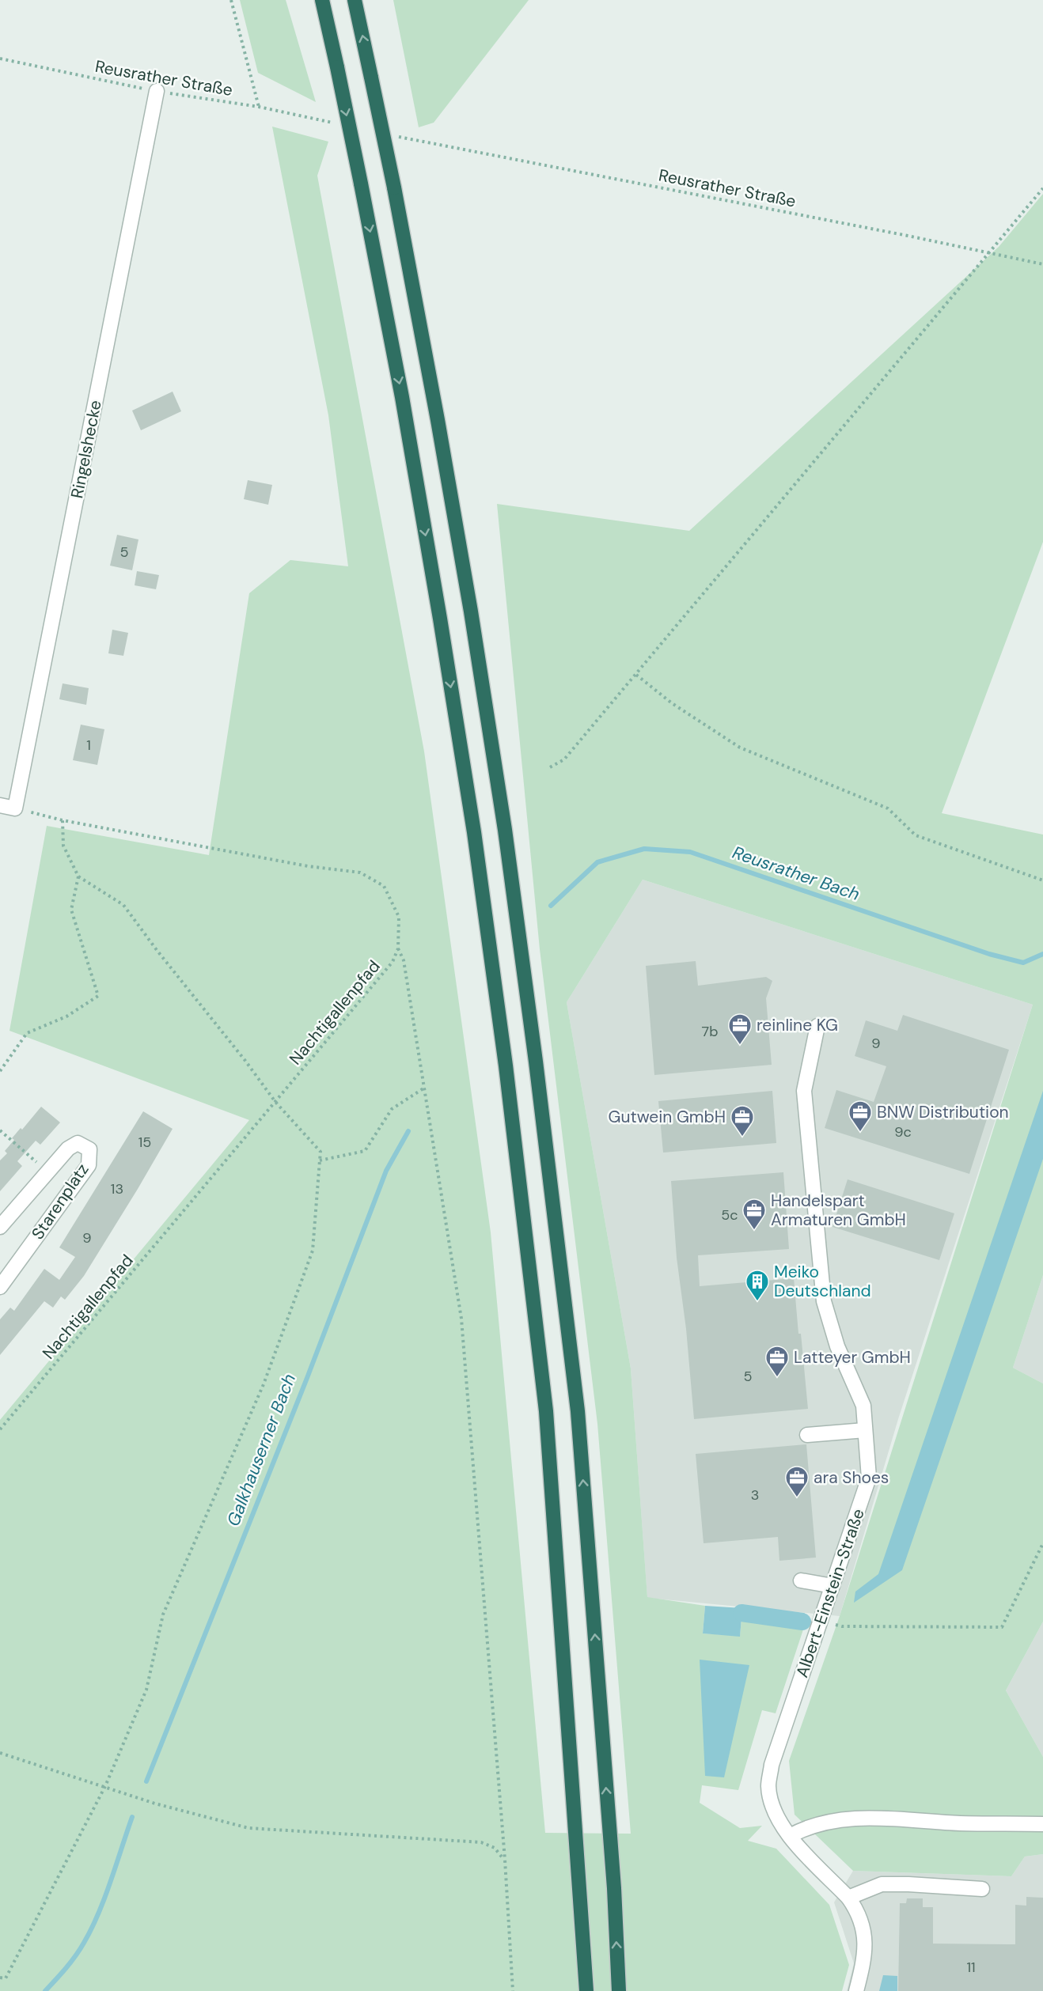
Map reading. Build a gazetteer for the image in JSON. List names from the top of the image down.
{
  "streets": {
    "street": ["Ringelshecke", "Starenplatz", "Albert-Einstein-Straße"],
    "path": ["Reusrather Straße", "Nachtigallenpfad"]
  },
  "crossings": [
    ["Reusrather Straße", "Ringelshecke"],
    ["Ringelshecke", "Nachtigallenpfad"]
  ],
  "water": ["Reusrather Bach", "Galkhauserner Bach"],
  "places": {
    "office": [
      "reinline KG",
      "BNW Distribution",
      "Gutwein GmbH",
      "Handelspart Armaturen GmbH",
      "Latteyer GmbH",
      "ara Shoes"
    ],
    "building": ["Meiko Deutschland"]
  },
  "house_numbers": [
    "5",
    "1",
    "7b",
    "9",
    "9c",
    "15",
    "13",
    "5c",
    "9",
    "5",
    "3",
    "11"
  ]
}
